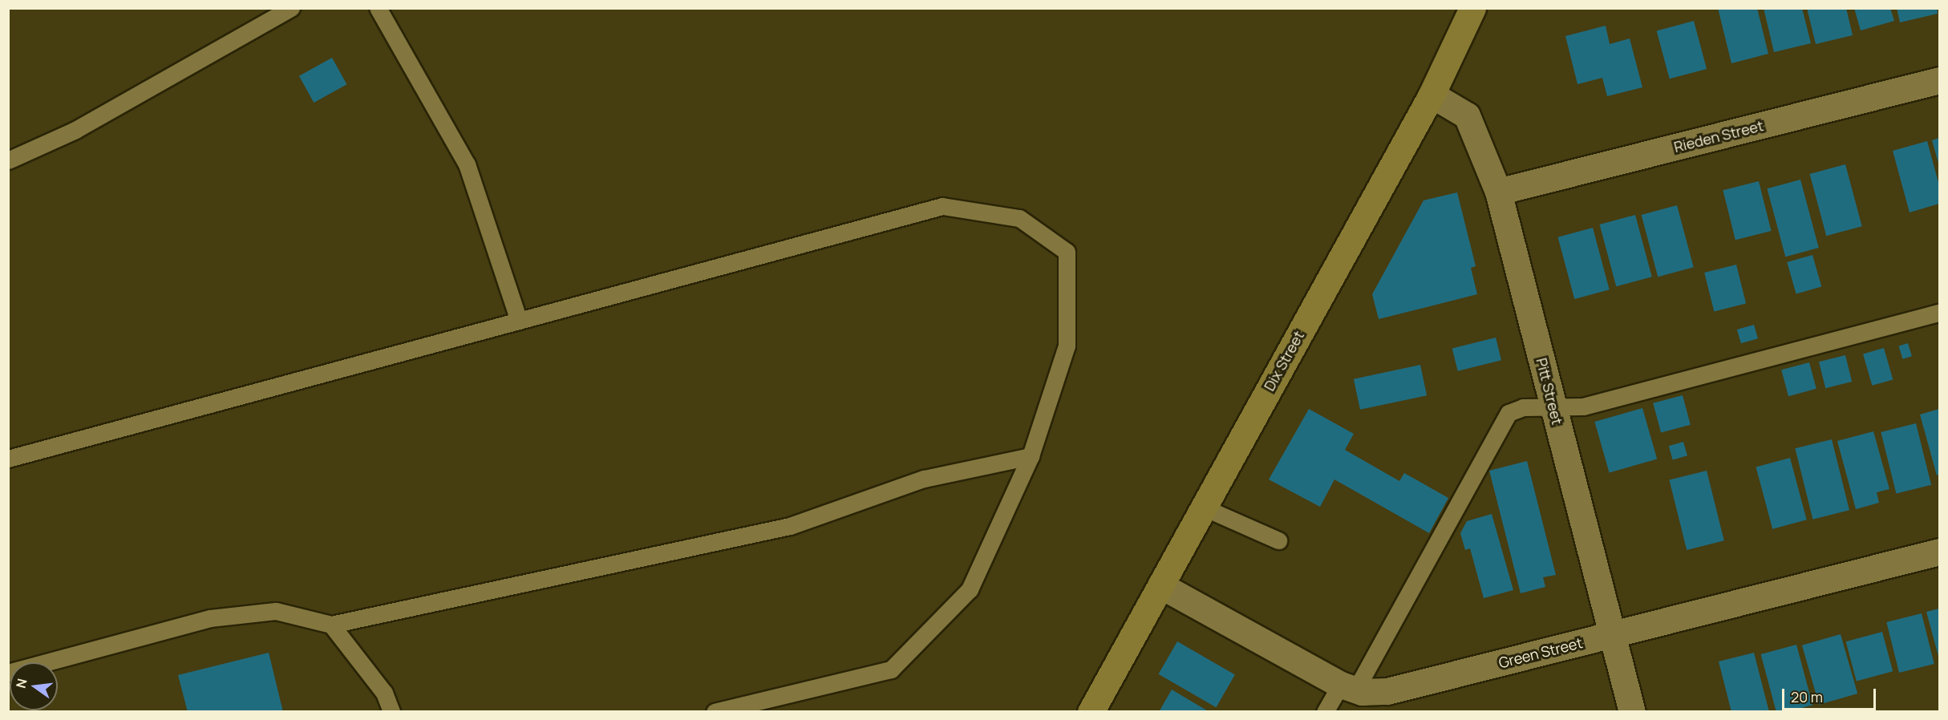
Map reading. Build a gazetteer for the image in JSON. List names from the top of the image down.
{
  "streets": {
    "street": [
      "Rieden Street",
      "Dix Street",
      "Pitt Street",
      "Green Street"
    ]
  },
  "crossings": [
    ["Rieden Street", "Pitt Street"],
    ["Dix Street", "Pitt Street"],
    ["Dix Street", "Green Street"],
    ["Pitt Street", "Green Street"]
  ],
  "scale_bar": "20 m",
  "north": "left"
}
